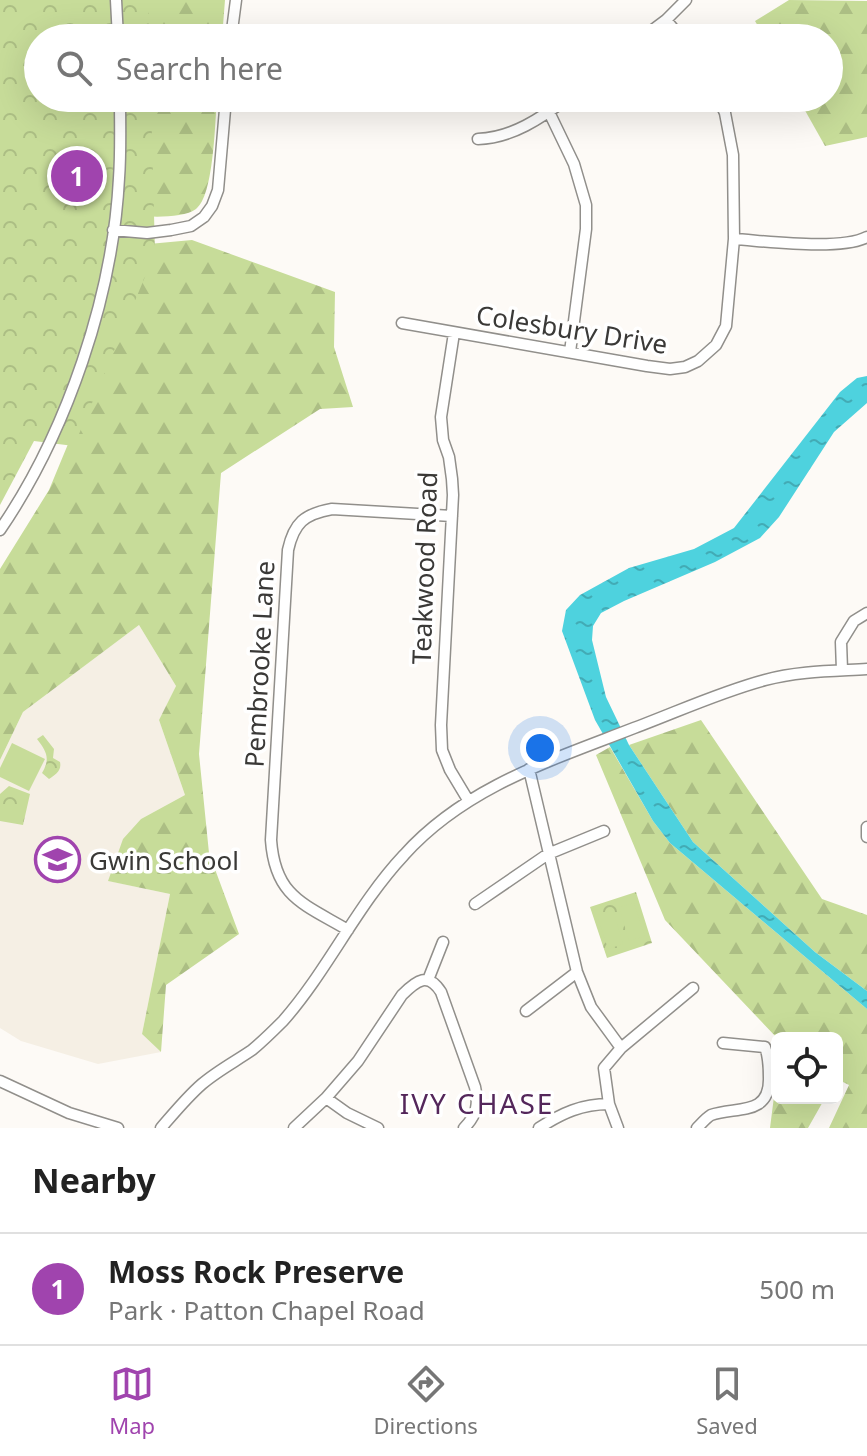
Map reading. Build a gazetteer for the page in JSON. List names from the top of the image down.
{
  "streets": {
    "street": ["Colesbury Drive", "Teakwood Road", "Pembrooke Lane"]
  },
  "crossings": [
    ["Colesbury Drive", "Teakwood Road"],
    ["Teakwood Road", "Pembrooke Lane"]
  ],
  "districts": ["IVY CHASE"],
  "places": {
    "school or university": ["Gwin School"]
  },
  "page": {
    "search": "Search here",
    "pins": "1",
    "heading": "Nearby",
    "list": [
      {
        "mark": "1",
        "name": "Moss Rock Preserve",
        "note": "Park · Patton Chapel Road",
        "value": "500 m"
      }
    ],
    "nav": ["Map", "Directions", "Saved"]
  }
}
